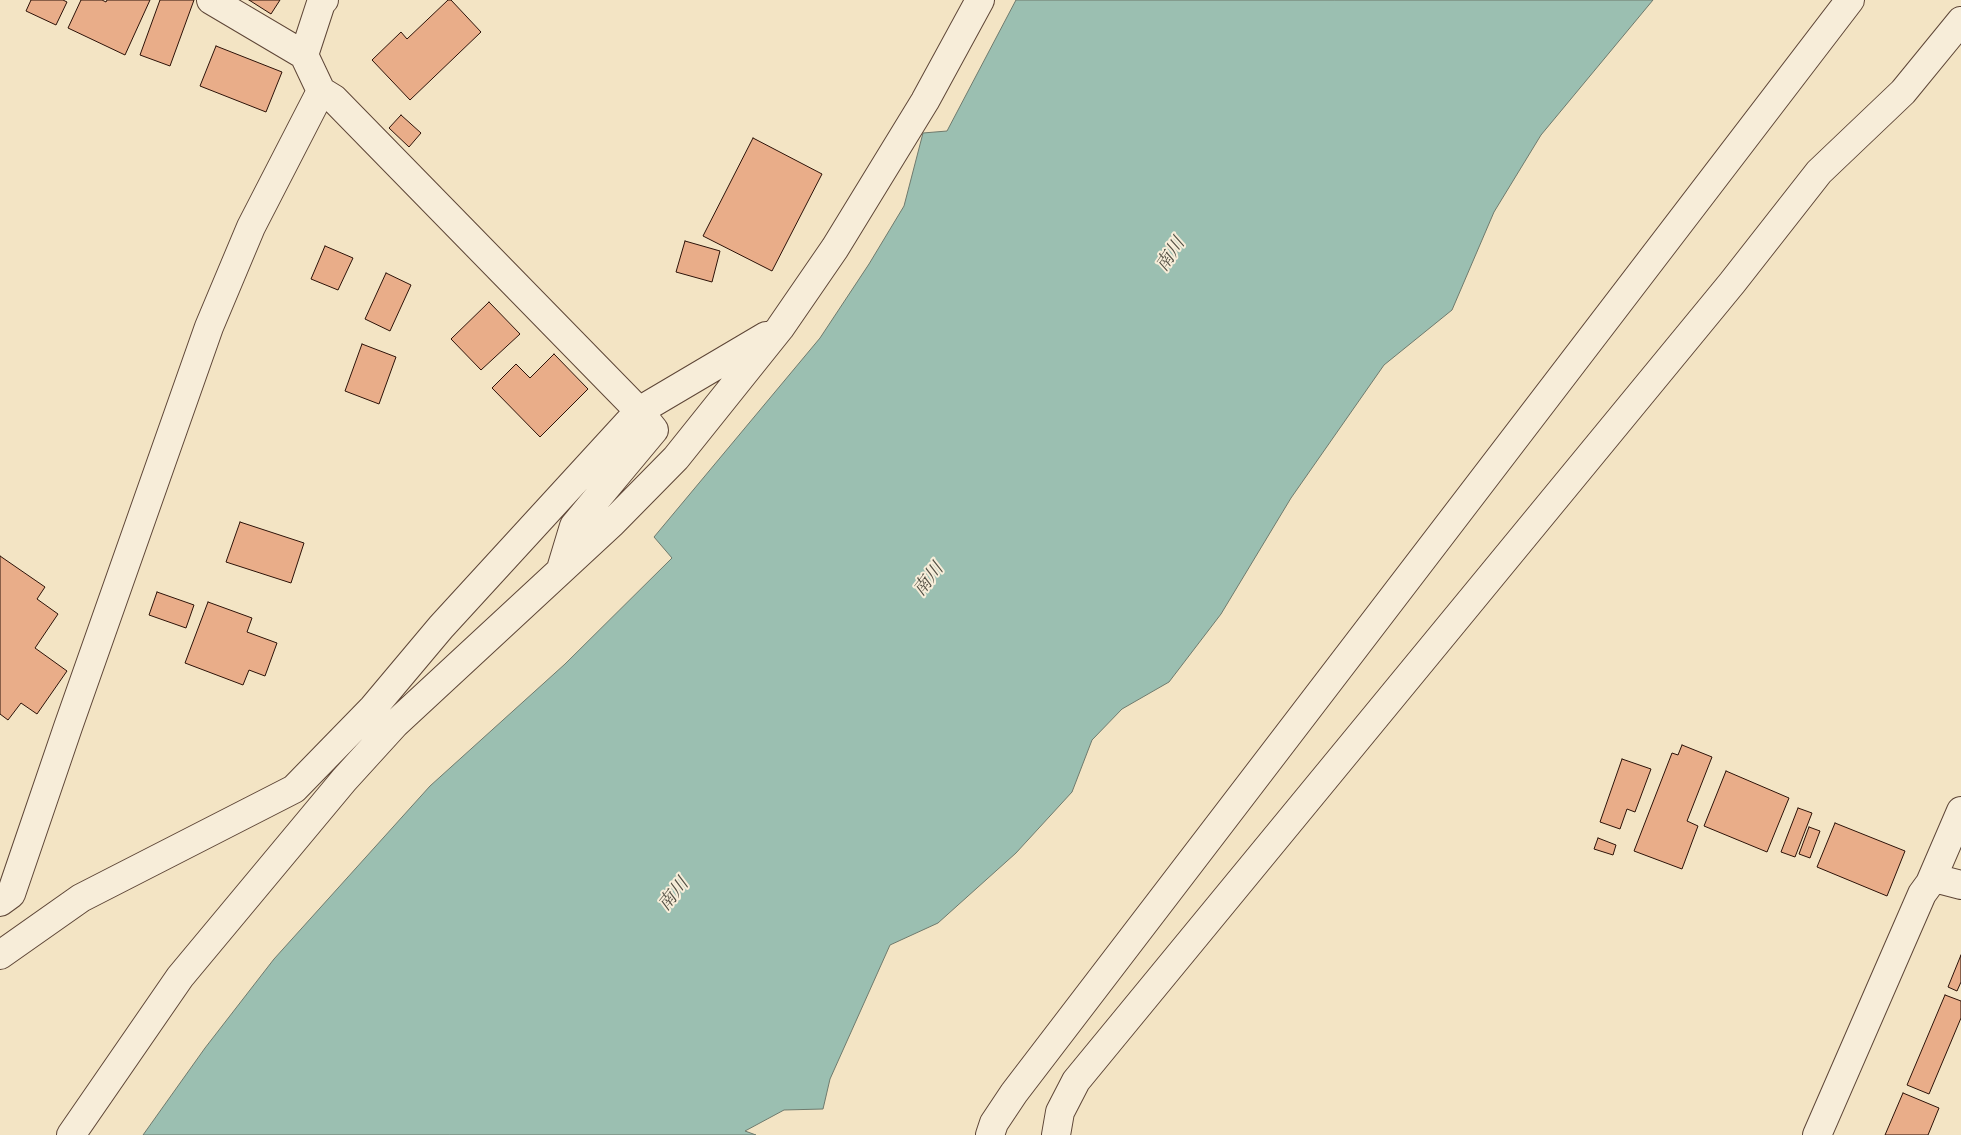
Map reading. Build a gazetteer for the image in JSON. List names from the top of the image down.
{
  "water": ["南川"]
}
